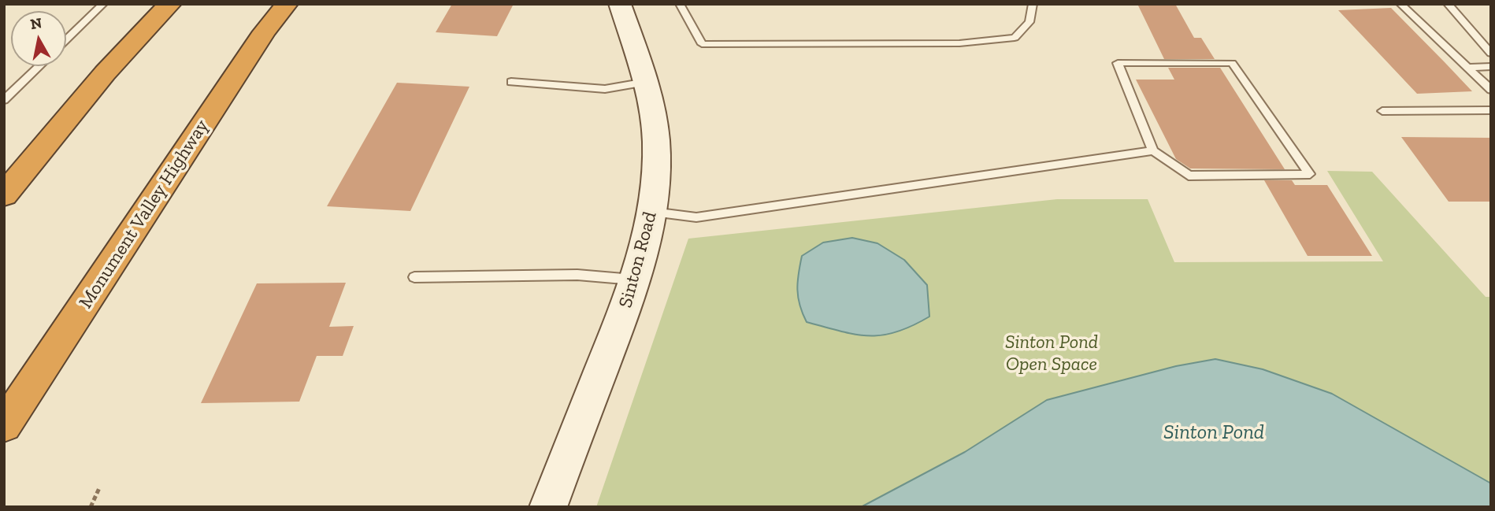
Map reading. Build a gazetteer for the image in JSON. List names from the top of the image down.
{
  "streets": {
    "highway": ["Monument Valley Highway"],
    "street": ["Sinton Road"]
  },
  "water": ["Sinton Pond"],
  "parks": ["Sinton Pond Open Space"],
  "north": "top"
}
